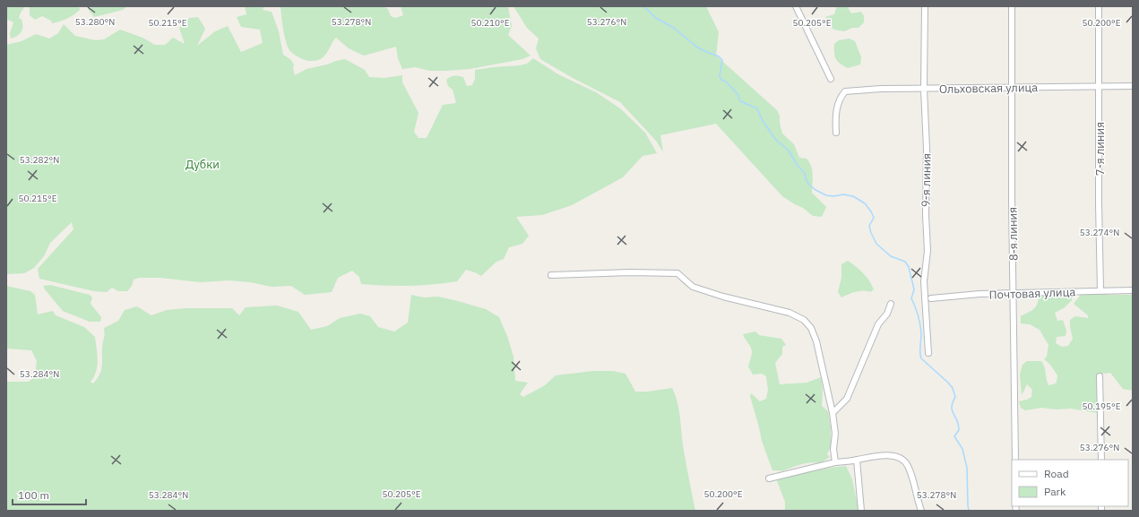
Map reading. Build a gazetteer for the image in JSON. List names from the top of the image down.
{
  "streets": {
    "street": [
      "Ольховская улица",
      "7-я линия",
      "9-я линия",
      "8-я линия",
      "Почтовая улица"
    ]
  },
  "crossings": [
    ["Ольховская улица", "7-я линия"],
    ["Ольховская улица", "9-я линия"],
    ["Ольховская улица", "8-я линия"],
    ["7-я линия", "Почтовая улица"],
    ["8-я линия", "Почтовая улица"]
  ],
  "parks": ["Дубки"],
  "legend": ["Road", "Park"],
  "scale_bar": "100 m",
  "coordinates": [
    "53.280°N",
    "53.276°N",
    "53.278°N",
    "50.200°E",
    "50.215°E",
    "50.210°E",
    "50.205°E",
    "53.282°N",
    "53.274°N",
    "53.284°N",
    "50.195°E"
  ]
}
